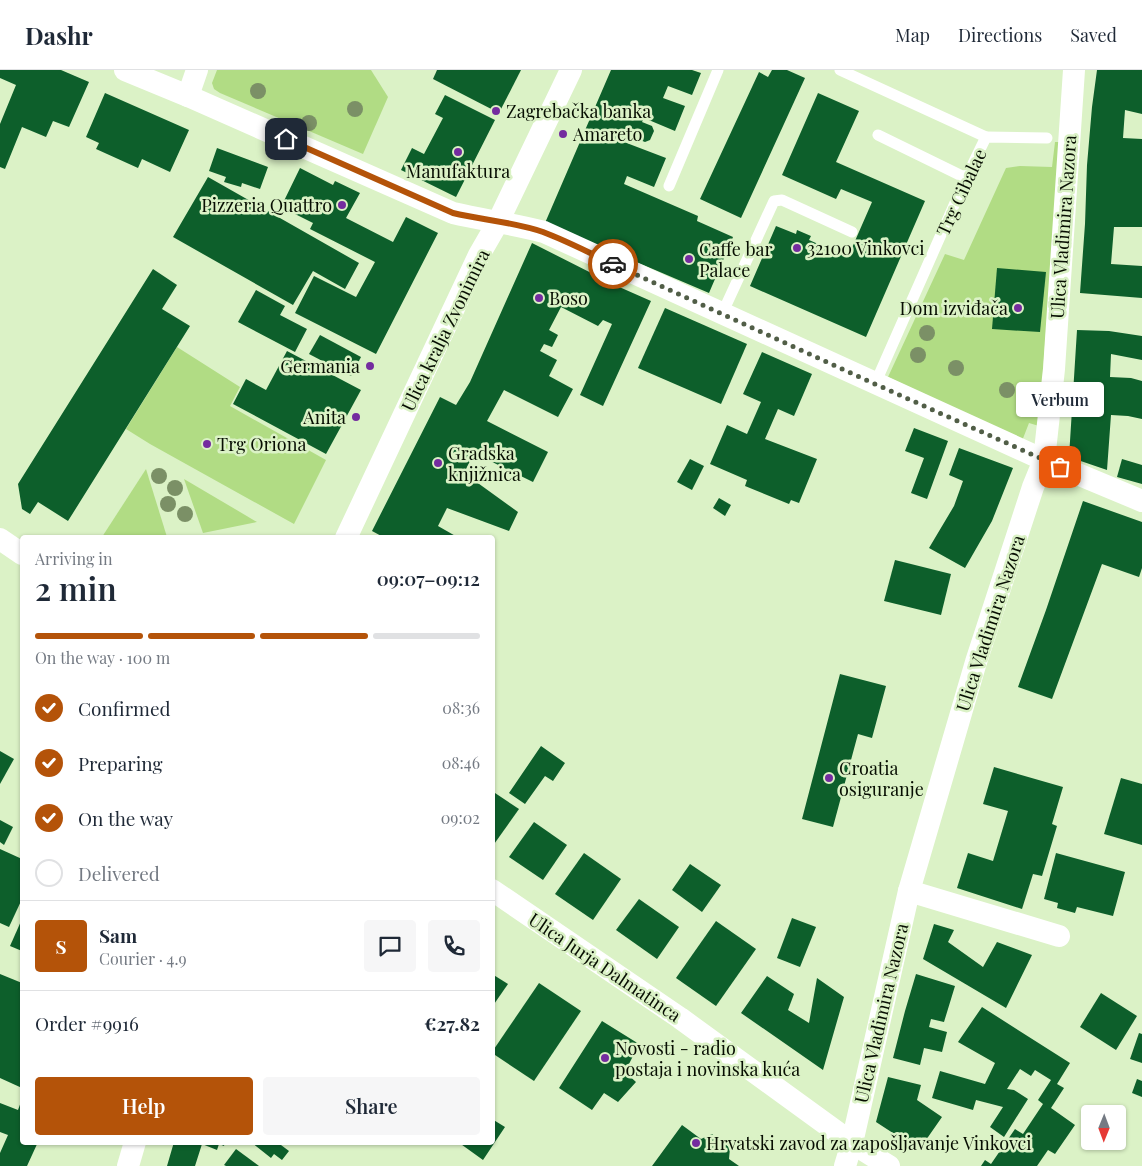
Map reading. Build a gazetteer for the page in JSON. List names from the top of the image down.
{
  "streets": {
    "street": ["Ulica Vladimira Nazora", "Ulica kralja Zvonimira", "Ulica Jurja Dalmatinca"],
    "lane": ["Trg Cibalae"]
  },
  "crossings": [
    ["Ulica Vladimira Nazora", "Ulica Jurja Dalmatinca"]
  ],
  "places": [
    "Zagrebačka banka",
    "Amareto",
    "Manufaktura",
    "Pizzeria Quattro",
    "32100 Vinkovci",
    "Caffe bar Palace",
    "Boso",
    "Dom izviđača",
    "Germania",
    "Anita",
    "Trg Oriona",
    "Gradska knjižnica",
    "Verbum",
    "Croatia osiguranje",
    "Novosti - radio postaja i novinska kuća",
    "Hrvatski zavod za zapošljavanje Vinkovci"
  ],
  "north": "bottom",
  "page": {
    "header": "Dashr",
    "nav": ["Map", "Directions", "Saved"],
    "bubble": "Verbum",
    "heading": ["2 min", "Arriving in", "09:07–09:12"],
    "panel": [
      "Sam",
      "Courier · 4.9",
      "Order #9916",
      "€27.82"
    ],
    "bar": "On the way · 100 m",
    "list": [
      ["Confirmed", "08:36"],
      ["Preparing", "08:46"],
      ["On the way", "09:02"],
      "Delivered"
    ],
    "round": "S",
    "buttons": ["Help", "Share"]
  }
}
